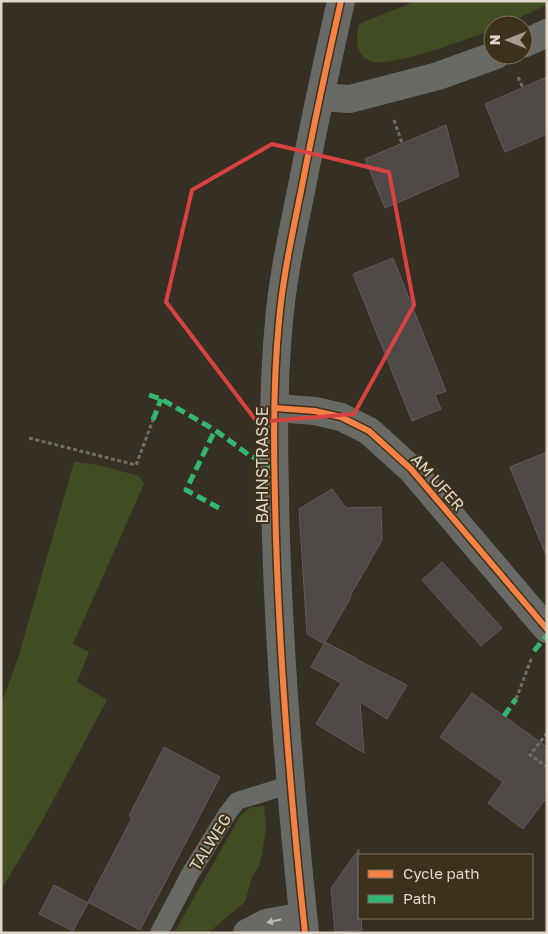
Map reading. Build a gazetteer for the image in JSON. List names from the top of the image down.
{
  "streets": {
    "street": ["BAHNSTRASSE", "AM UFER"],
    "lane": ["TALWEG"]
  },
  "crossings": [
    ["BAHNSTRASSE", "AM UFER"],
    ["BAHNSTRASSE", "TALWEG"]
  ],
  "legend": ["Cycle path", "Path"],
  "north": "left"
}
